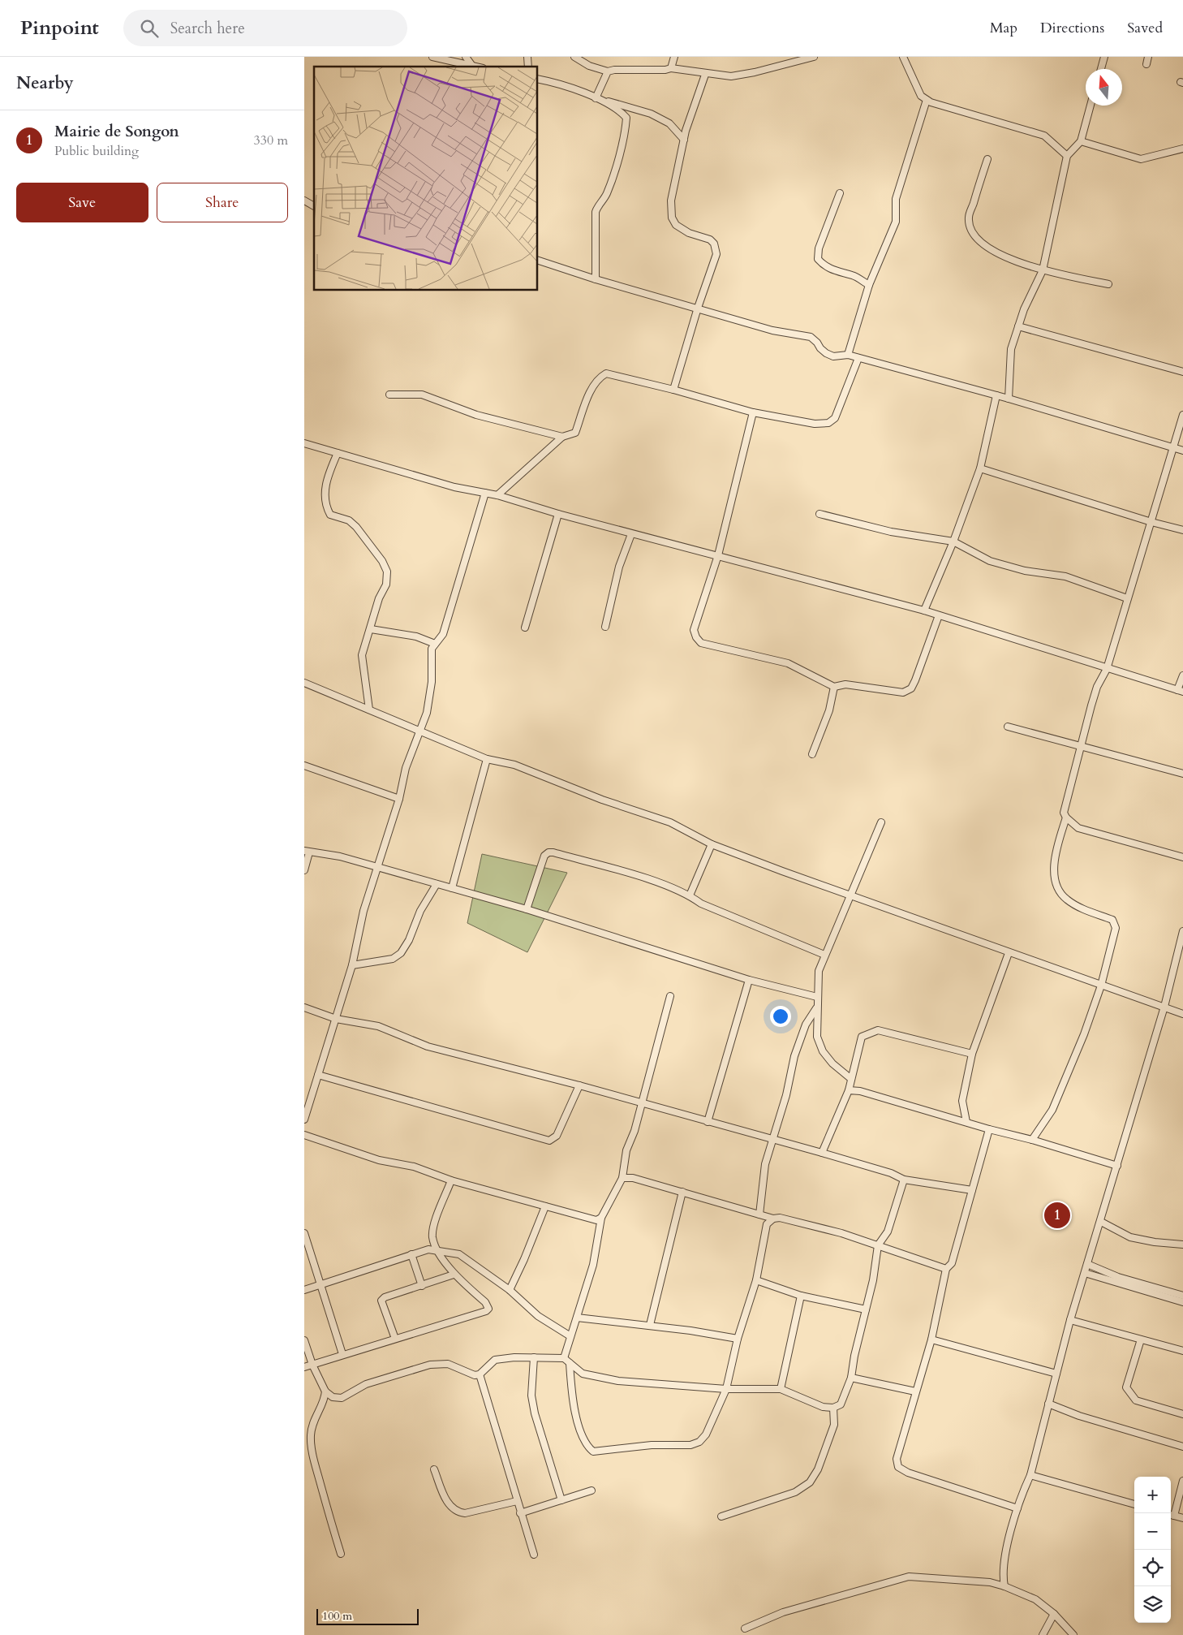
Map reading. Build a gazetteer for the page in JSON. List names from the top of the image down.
{
  "scale_bar": "100 m",
  "north": "top",
  "page": {
    "header": "Pinpoint",
    "search": "Search here",
    "nav": ["Map", "Directions", "Saved"],
    "heading": "Nearby",
    "list": [
      {
        "mark": "1",
        "name": "Mairie de Songon",
        "note": "Public building",
        "value": "330 m"
      }
    ],
    "buttons": ["Save", "Share"],
    "pins": "1",
    "map_buttons": ["+", "−"],
    "scale": "100 m"
  }
}
